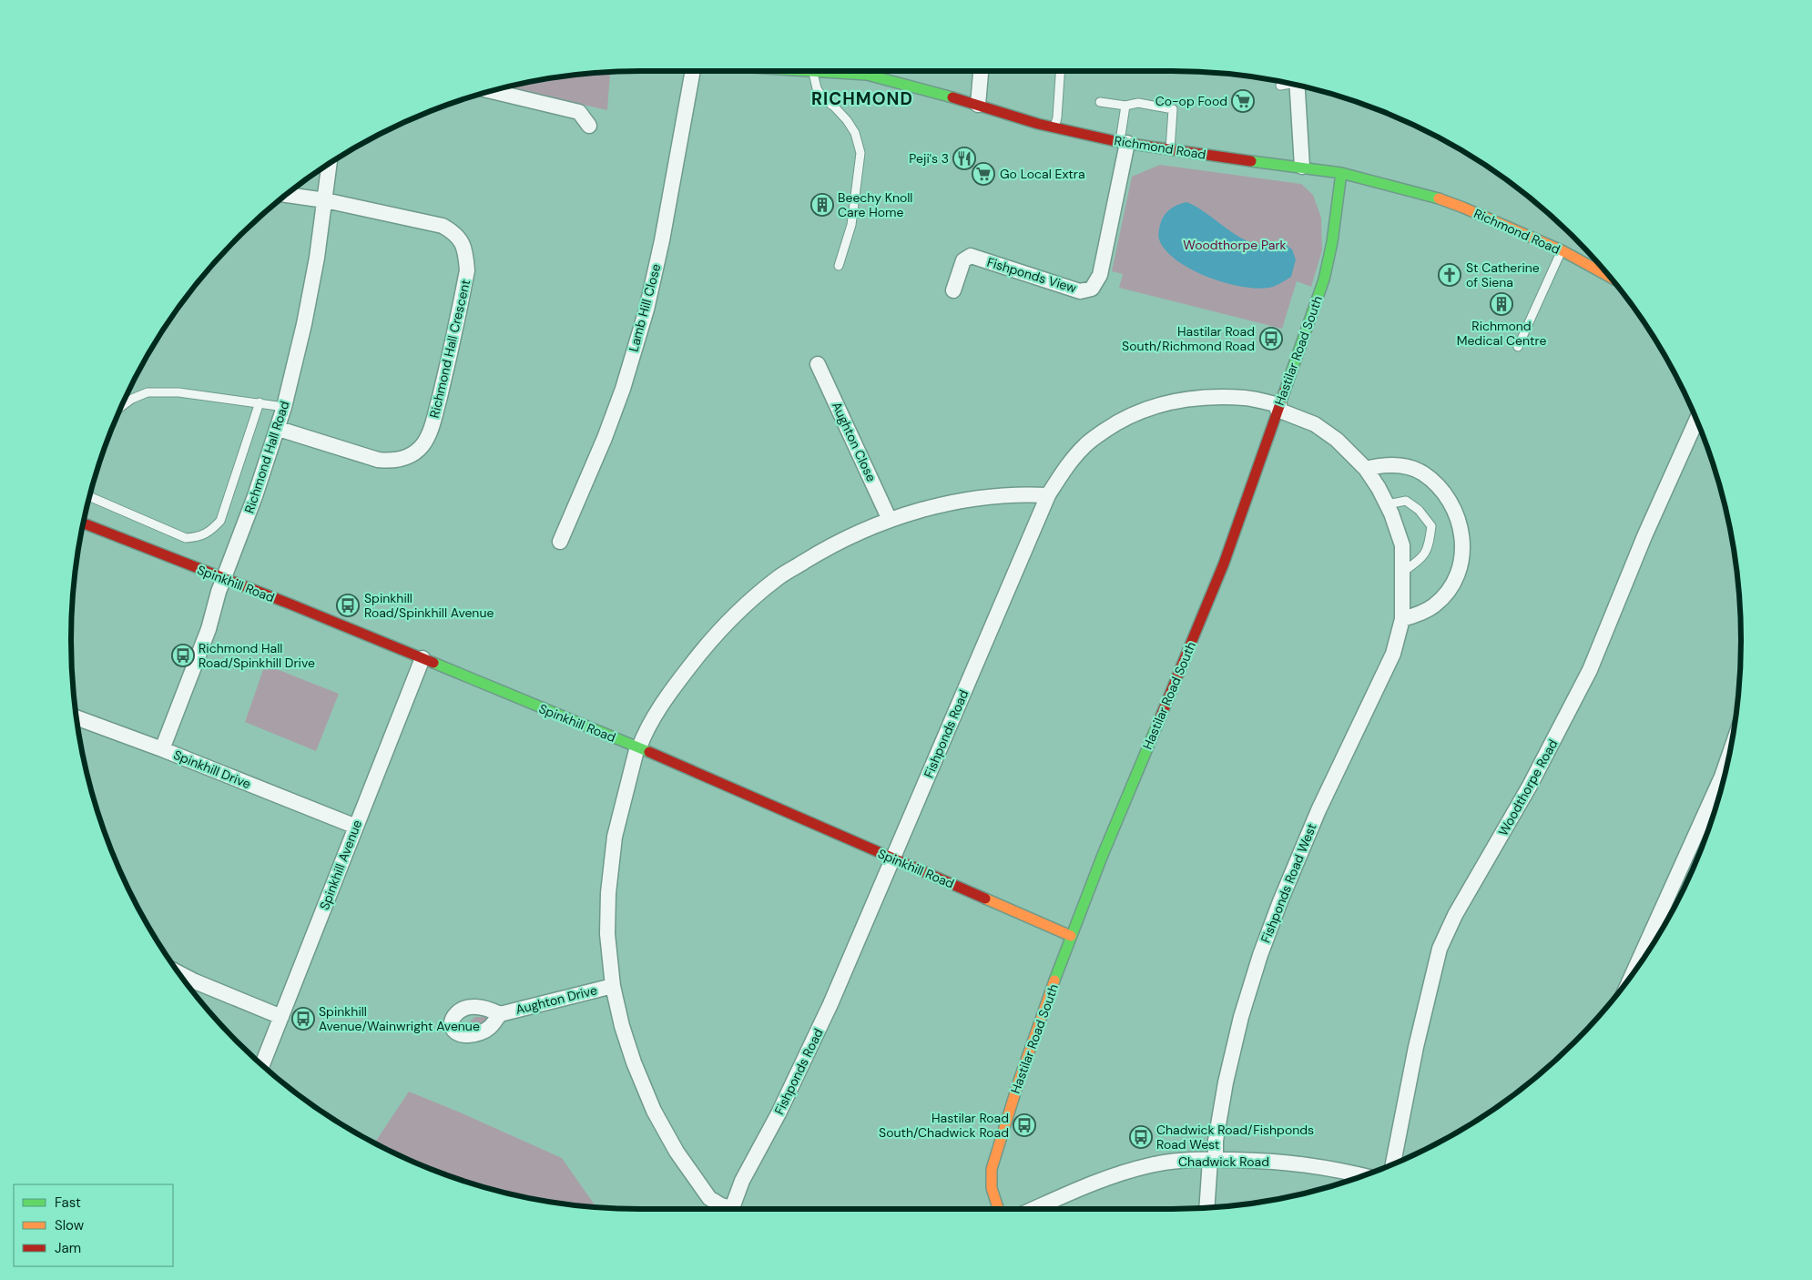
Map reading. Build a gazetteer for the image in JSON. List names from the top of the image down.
{
  "streets": {
    "street": [
      "Richmond Road",
      "Fishponds View",
      "Lamb Hill Close",
      "Richmond Hall Crescent",
      "Hastilar Road South",
      "Aughton Close",
      "Richmond Hall Road",
      "Spinkhill Road",
      "Fishponds Road",
      "Spinkhill Drive",
      "Woodthorpe Road",
      "Spinkhill Avenue",
      "Fishponds Road West",
      "Aughton Drive",
      "Chadwick Road"
    ]
  },
  "crossings": [
    ["Richmond Road", "Fishponds View"],
    ["Richmond Road", "Hastilar Road South"],
    ["Richmond Hall Crescent", "Richmond Hall Road"],
    ["Hastilar Road South", "Spinkhill Road"],
    ["Hastilar Road South", "Fishponds Road"],
    ["Hastilar Road South", "Fishponds Road West"],
    ["Richmond Hall Road", "Spinkhill Road"],
    ["Richmond Hall Road", "Spinkhill Drive"],
    ["Spinkhill Road", "Fishponds Road"],
    ["Spinkhill Road", "Spinkhill Avenue"],
    ["Fishponds Road", "Fishponds Road West"],
    ["Spinkhill Drive", "Spinkhill Avenue"],
    ["Fishponds Road West", "Chadwick Road"]
  ],
  "districts": ["RICHMOND"],
  "parks": ["Woodthorpe Park"],
  "places": {
    "supermarket": ["Co-op Food", "Go Local Extra"],
    "restaurant": ["Peji's 3"],
    "building": ["Beechy Knoll Care Home", "Richmond Medical Centre"],
    "church": ["St Catherine of Siena"],
    "bus stop": [
      "Hastilar Road South/Richmond Road",
      "Spinkhill Road/Spinkhill Avenue",
      "Richmond Hall Road/Spinkhill Drive",
      "Spinkhill Avenue/Wainwright Avenue",
      "Hastilar Road South/Chadwick Road",
      "Chadwick Road/Fishponds Road West"
    ]
  },
  "legend": ["Fast", "Slow", "Jam"]
}
